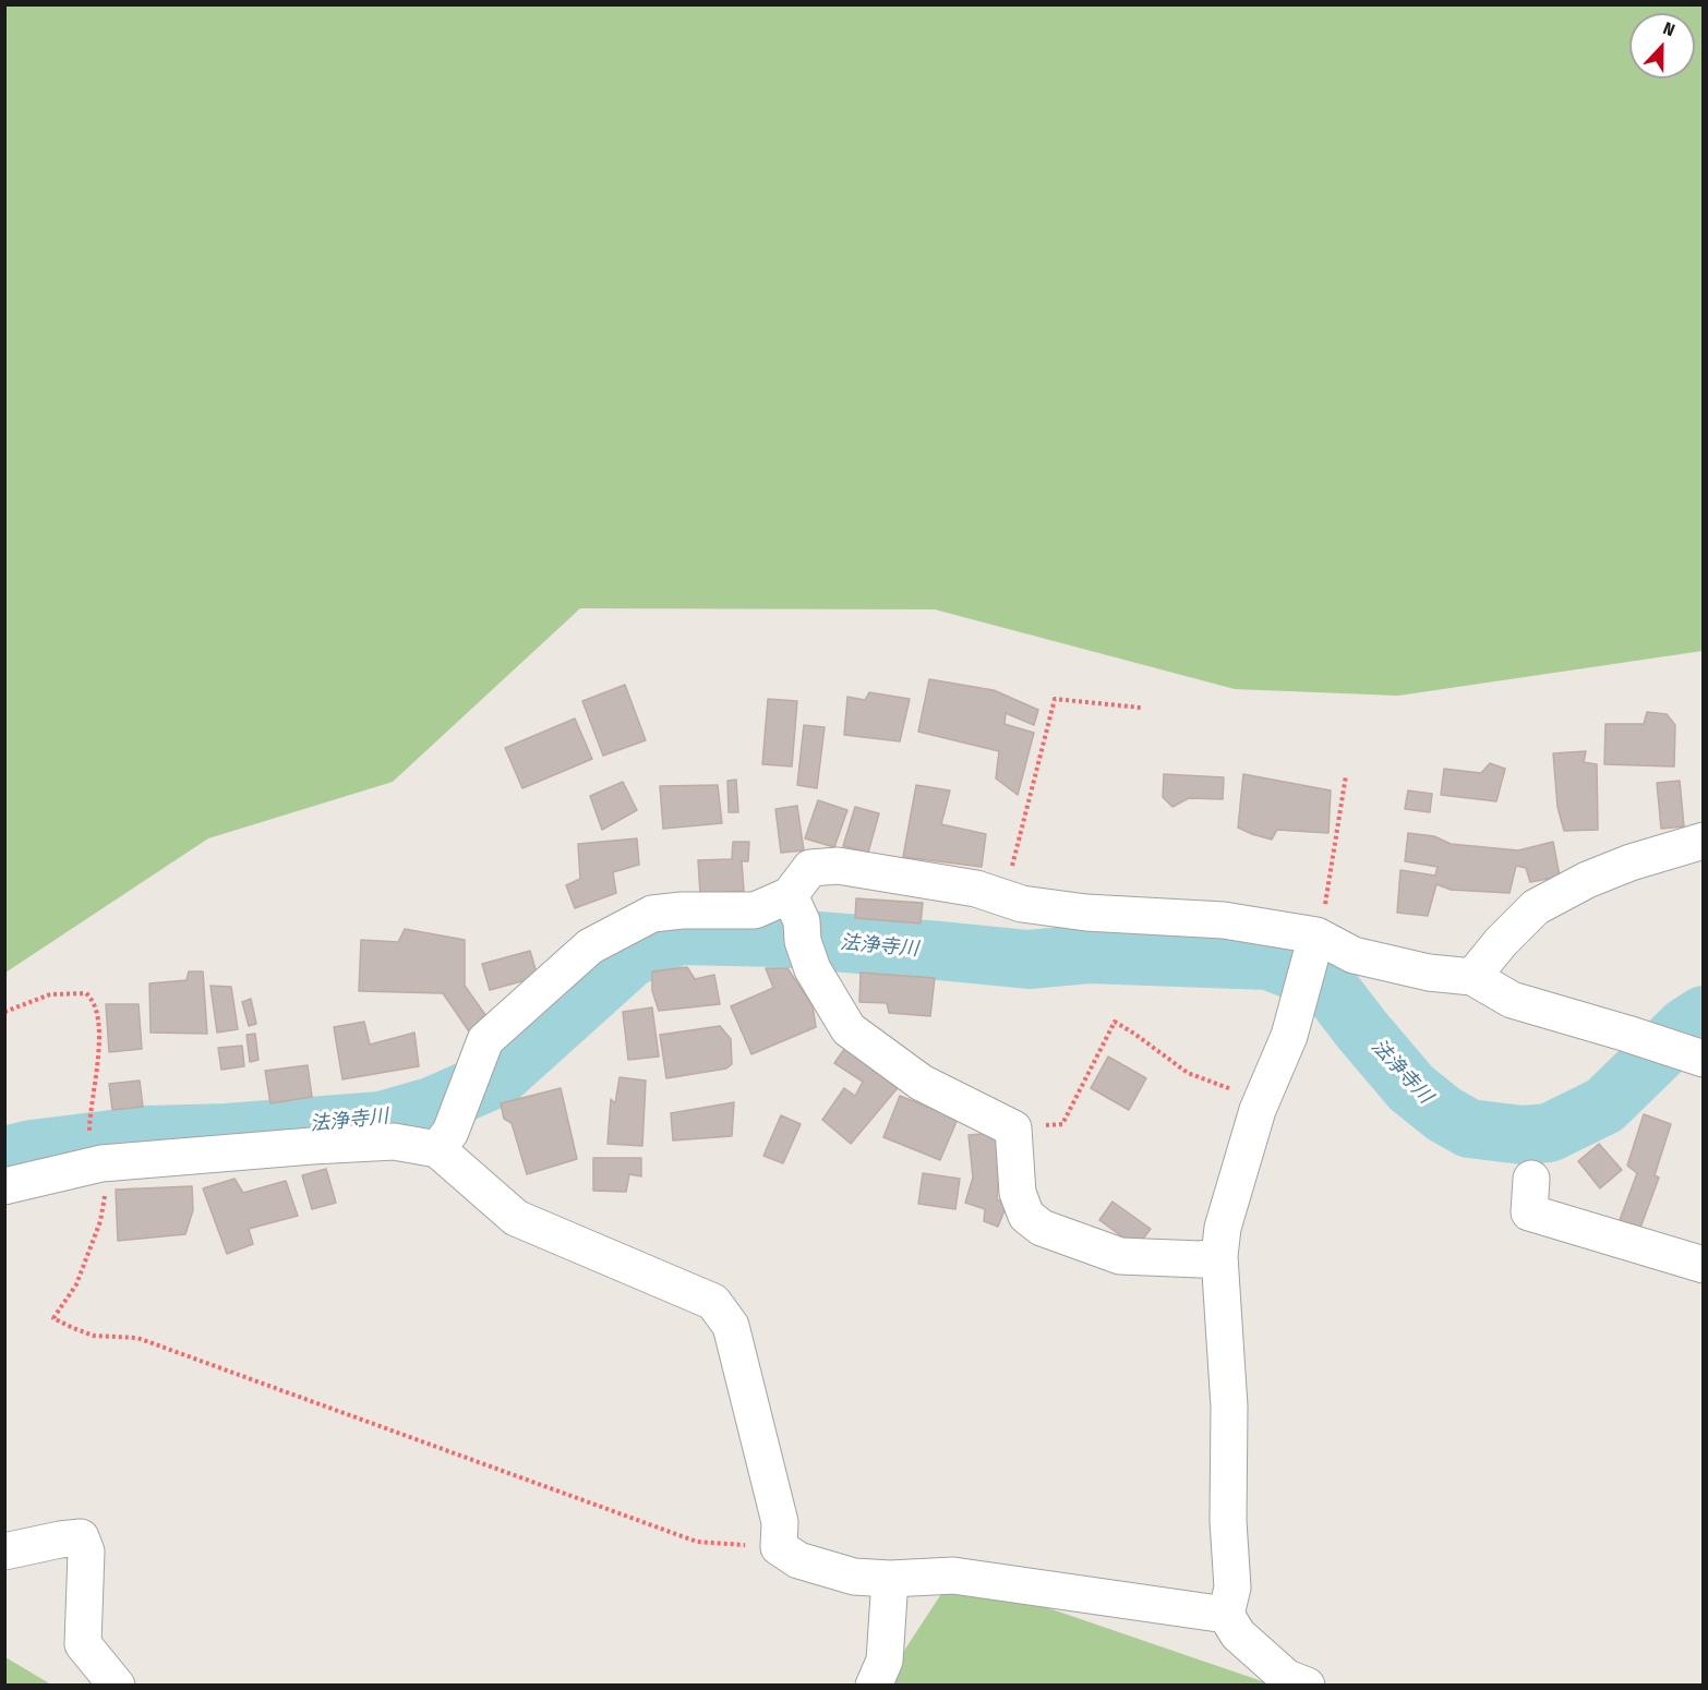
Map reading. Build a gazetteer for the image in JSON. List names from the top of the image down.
{
  "water": ["法浄寺川"],
  "north": "top"
}
